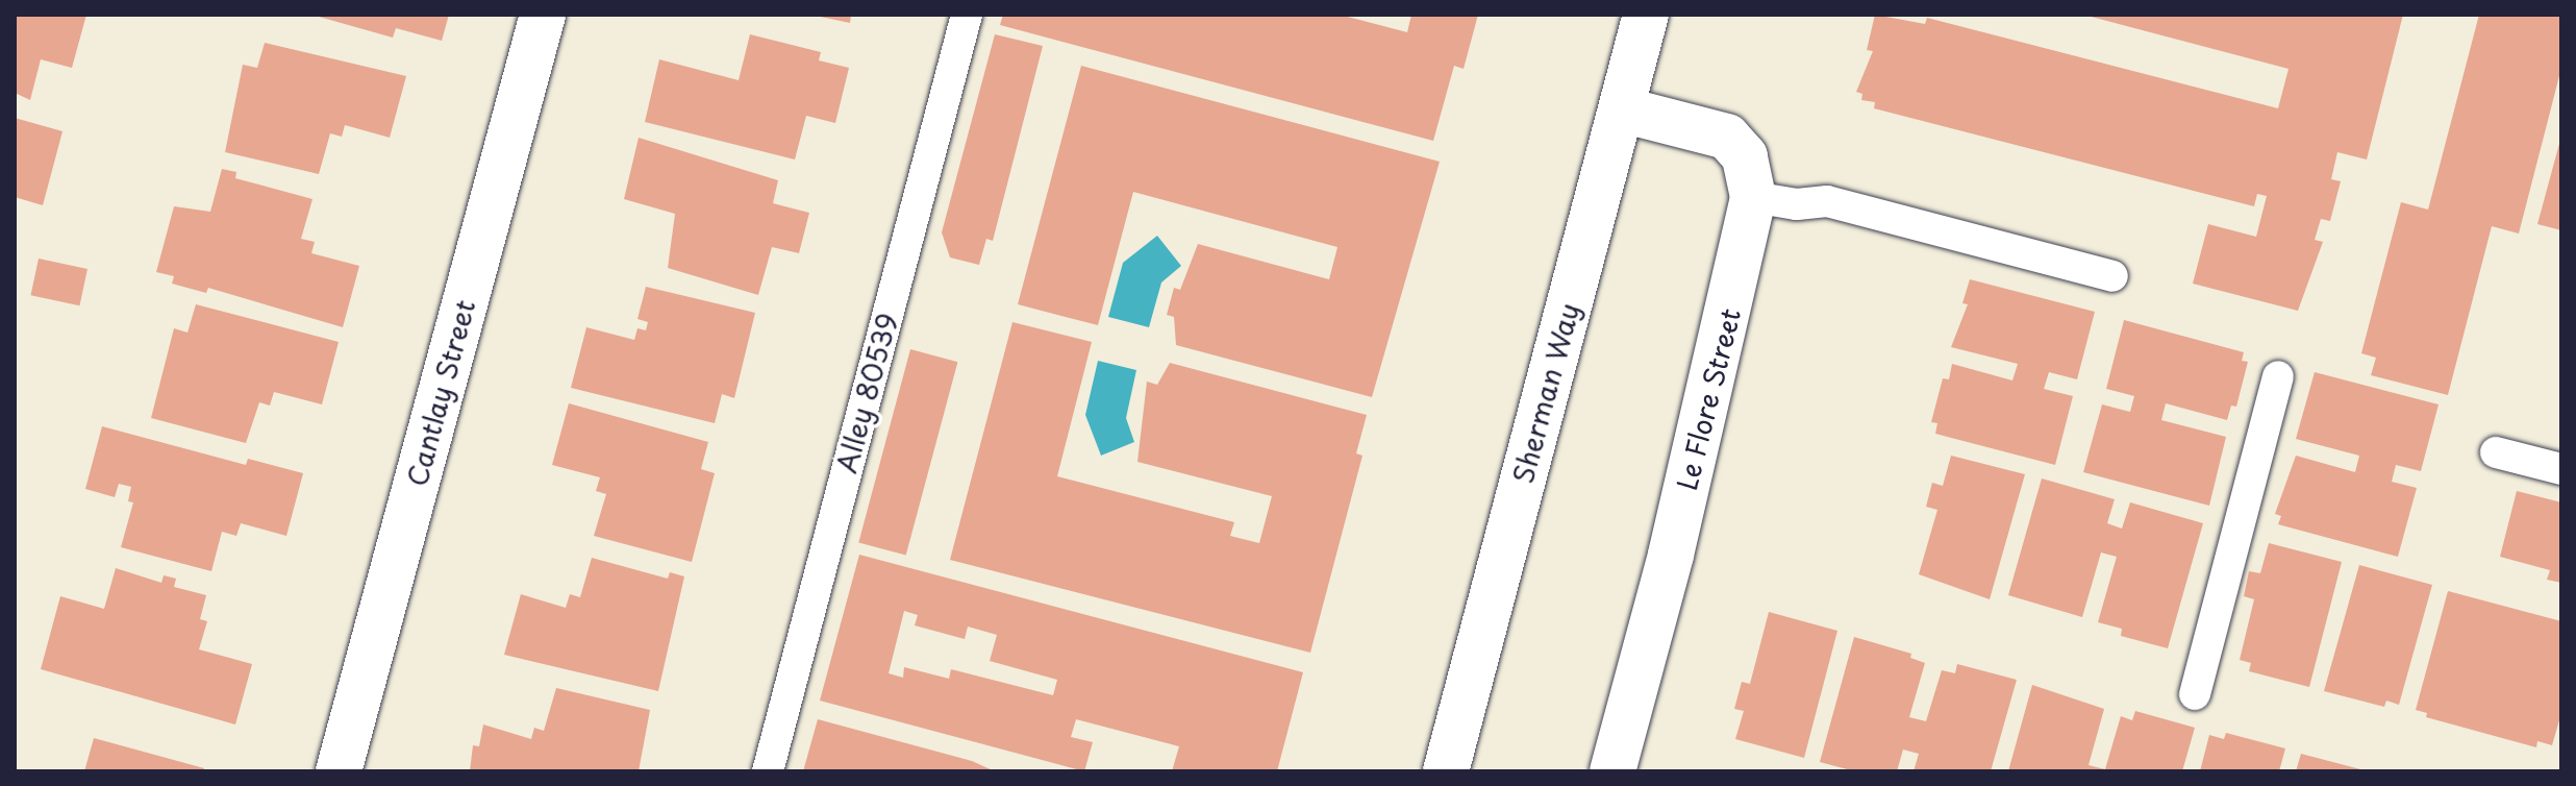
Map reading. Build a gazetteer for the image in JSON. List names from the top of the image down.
{
  "streets": {
    "street": ["Cantlay Street", "Sherman Way", "Le Flore Street"],
    "lane": ["Alley 80539"]
  },
  "crossings": [
    ["Sherman Way", "Le Flore Street"]
  ]
}
